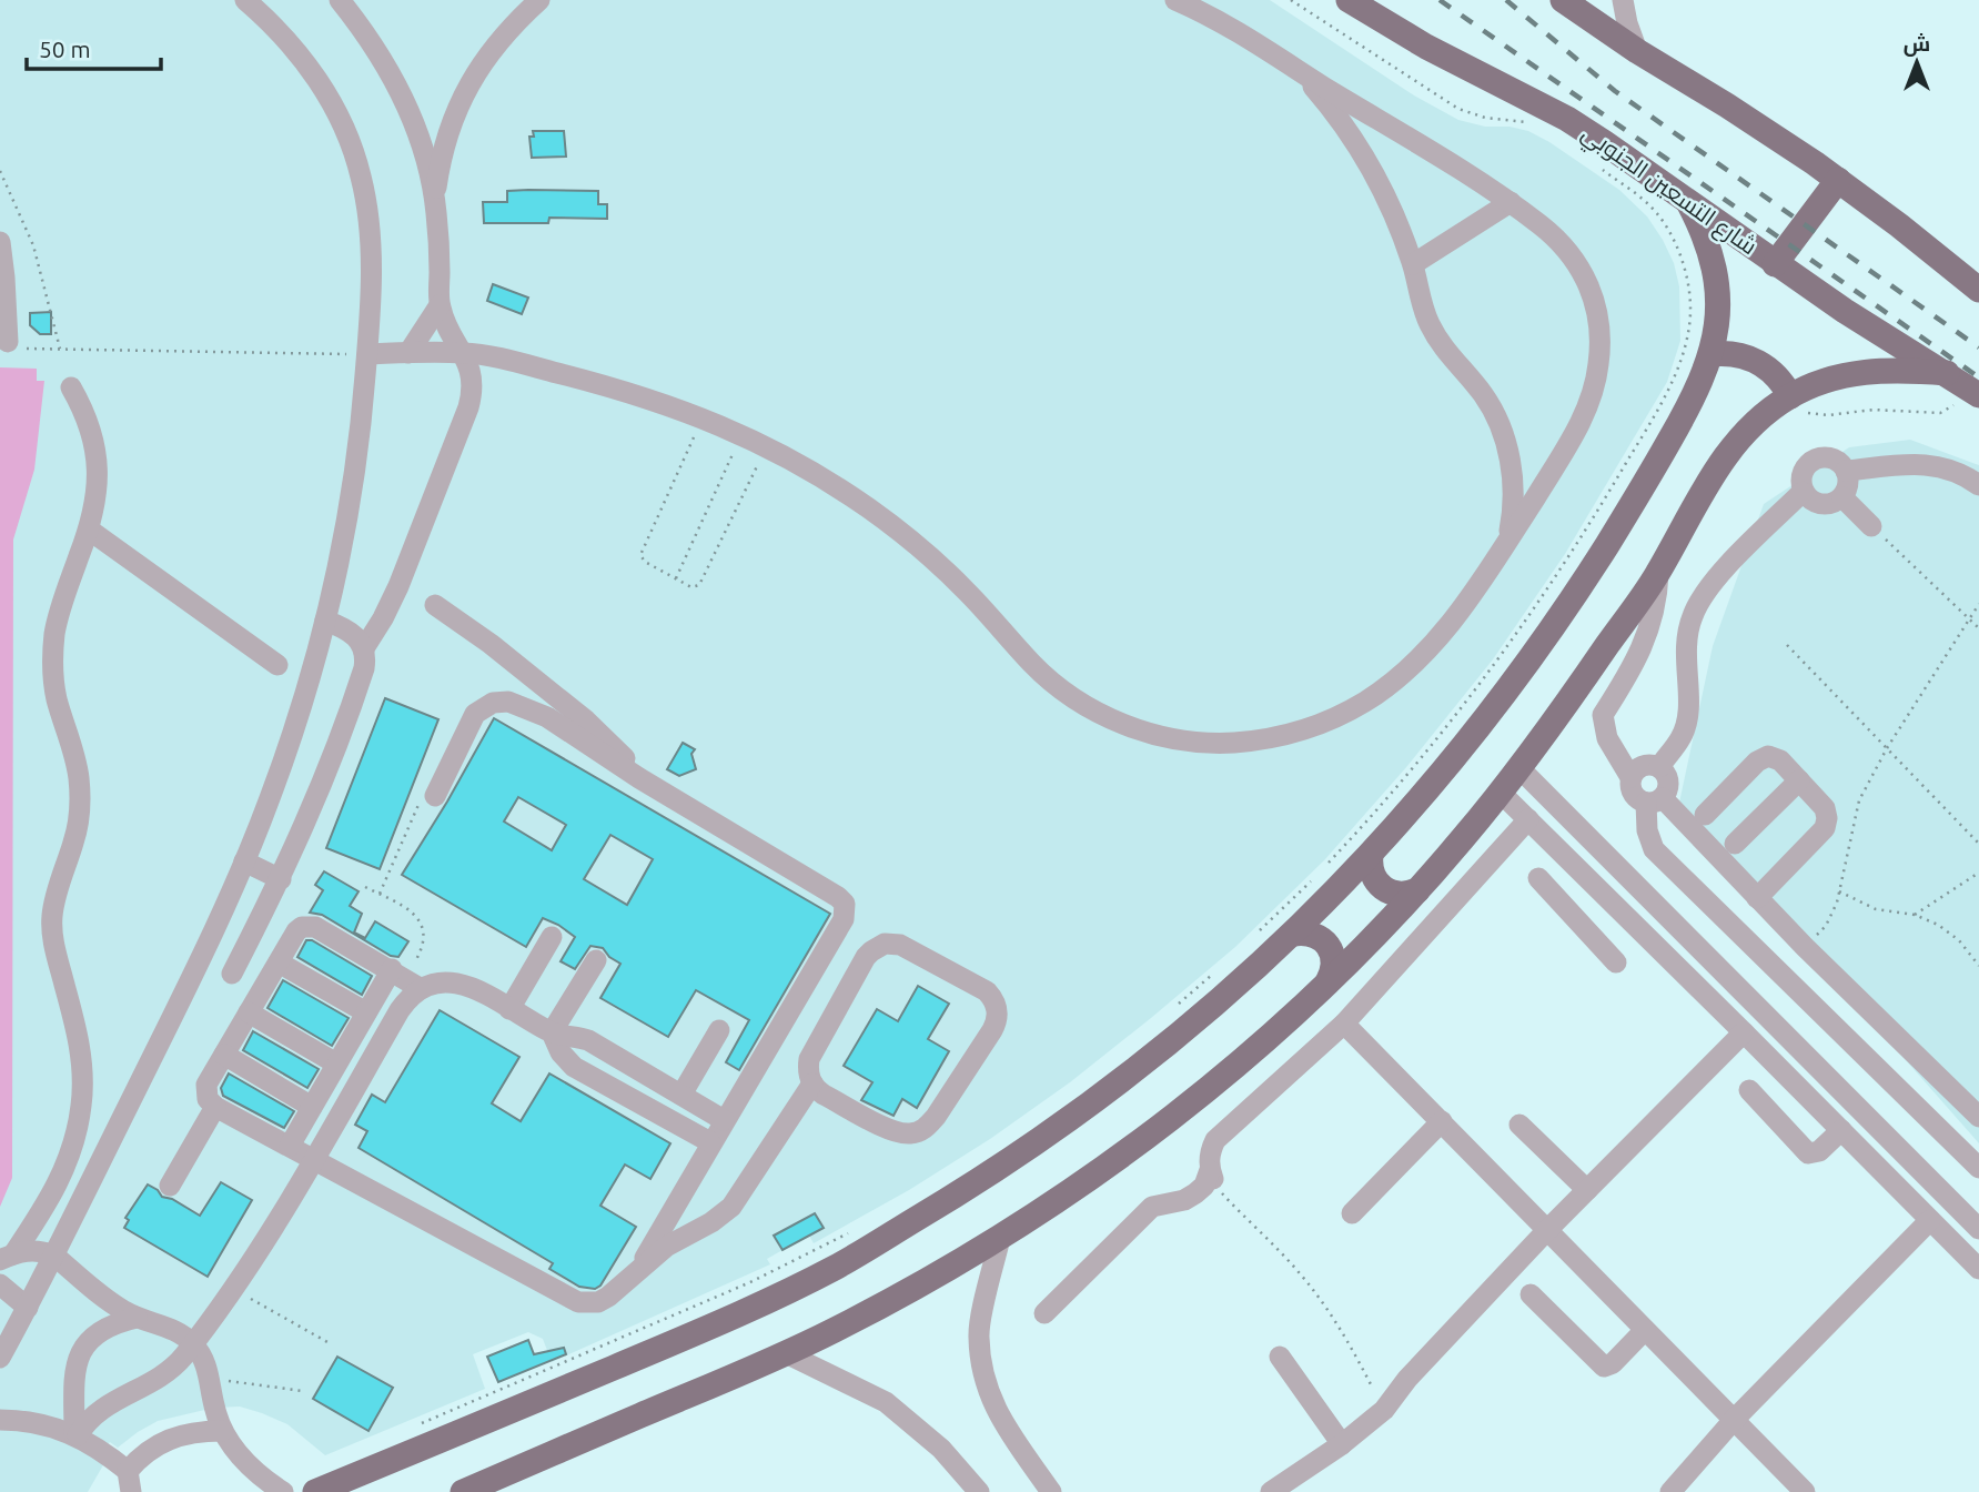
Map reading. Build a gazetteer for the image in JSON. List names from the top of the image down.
{
  "streets": {
    "main road": ["شارع التسعين الجنوبي"]
  },
  "scale_bar": "50 m",
  "north": "top"
}
